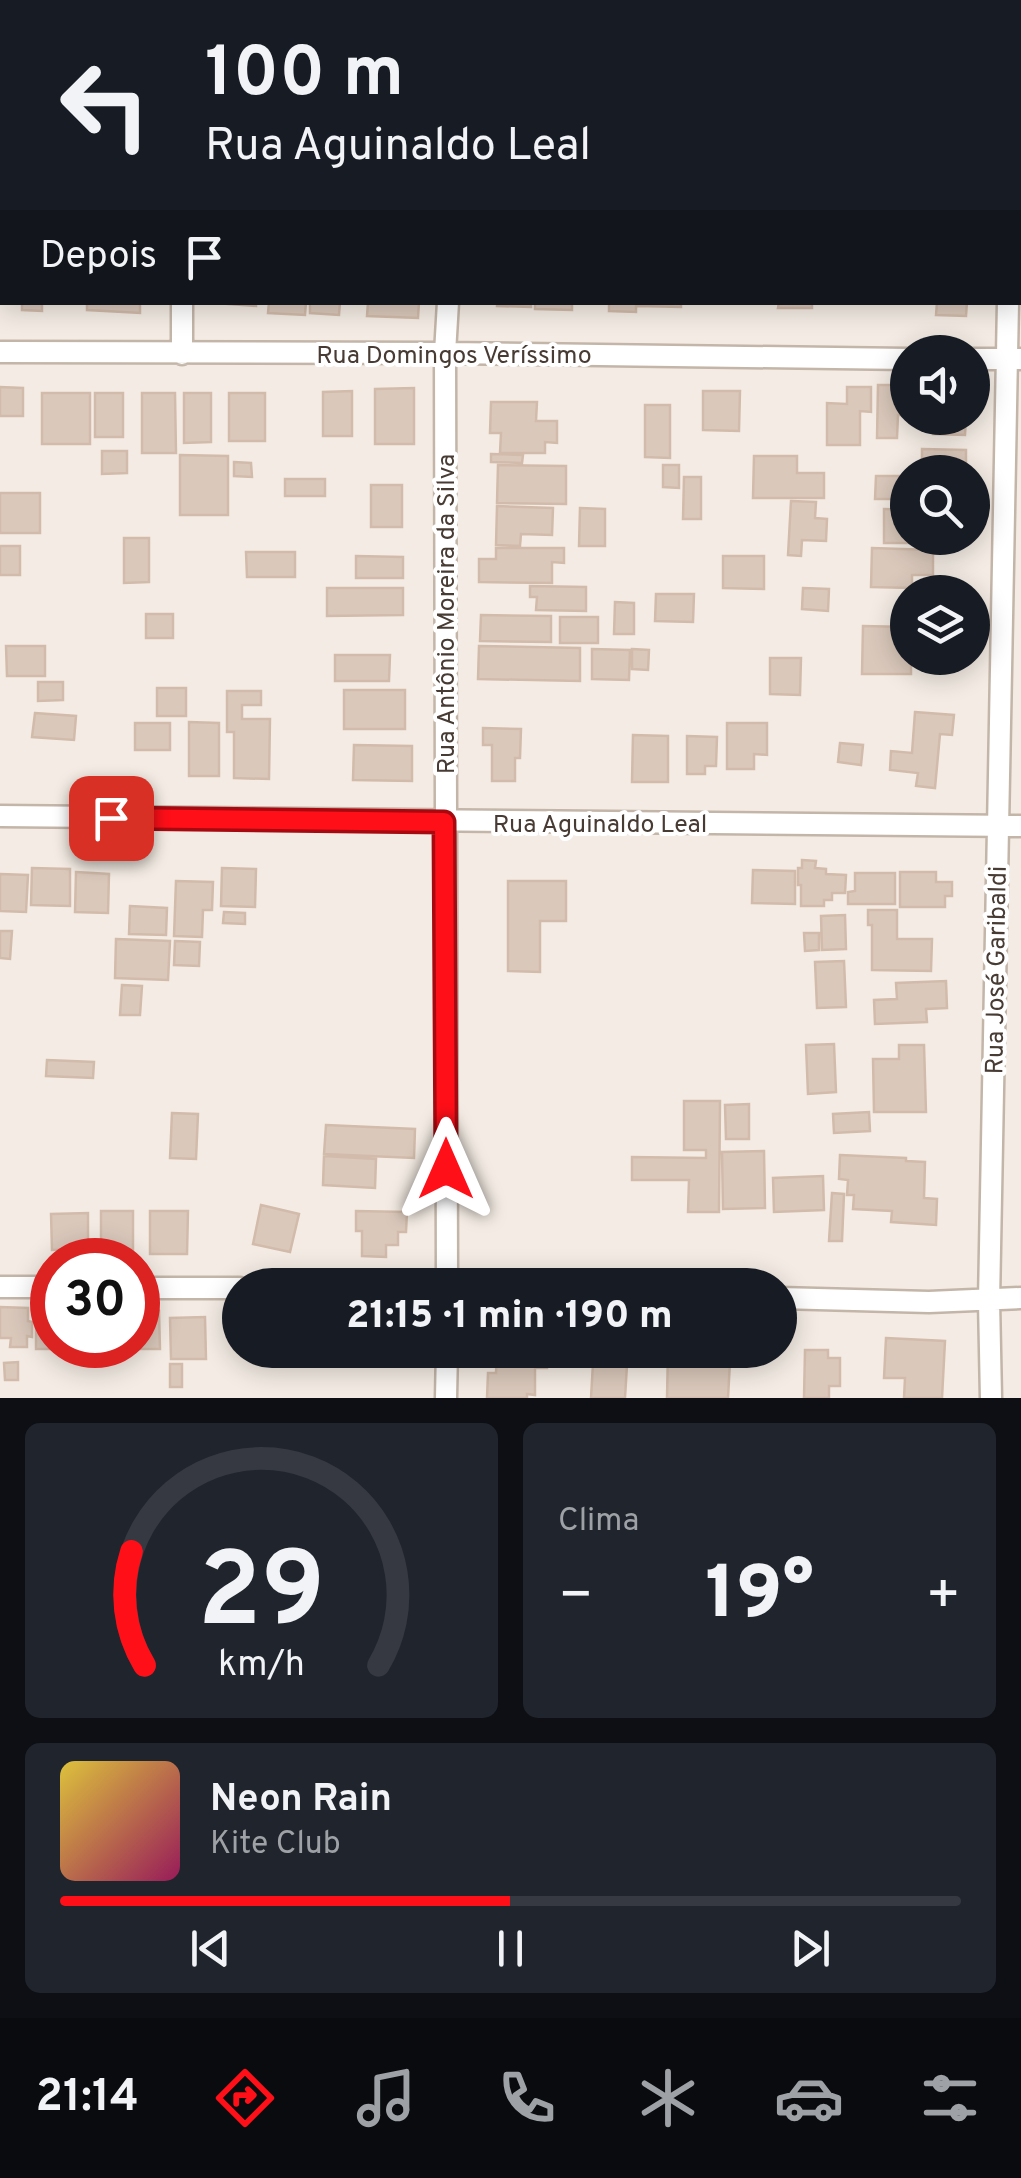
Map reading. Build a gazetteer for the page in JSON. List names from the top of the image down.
{
  "streets": {
    "street": [
      "Rua Domingos Veríssimo",
      "Rua Antônio Moreira da Silva",
      "Rua Aguinaldo Leal",
      "Rua José Garibaldi"
    ]
  },
  "crossings": [
    ["Rua Domingos Veríssimo", "Rua Antônio Moreira da Silva"],
    ["Rua Antônio Moreira da Silva", "Rua Aguinaldo Leal"],
    ["Rua Aguinaldo Leal", "Rua José Garibaldi"]
  ],
  "page": {
    "turn": ["100 m", "Rua Aguinaldo Leal"],
    "then": "Depois",
    "limit": "30",
    "trip": "21:15 · 1 min · 190 m",
    "tile": "Clima",
    "heat": ["−", "19°", "+"],
    "song": ["Neon Rain", "Kite Club"],
    "tabs": "21:14",
    "gauge": ["29", "km/h"]
  }
}
